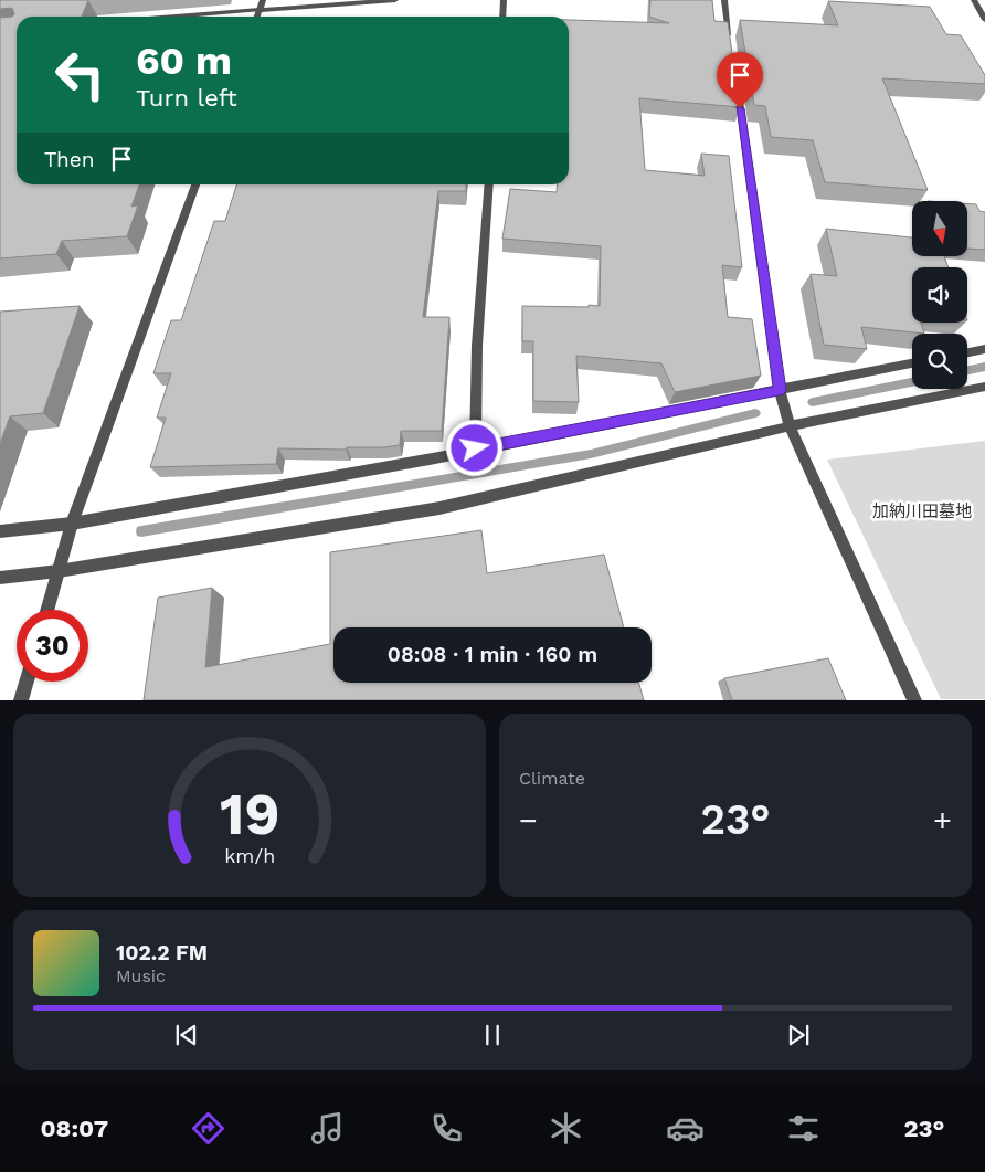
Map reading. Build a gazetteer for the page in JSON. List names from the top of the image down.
{
  "parks": ["加納川田墓地"],
  "north": "bottom",
  "page": {
    "turn": ["60 m", "Turn left"],
    "then": "Then",
    "limit": "30",
    "trip": "08:08 · 1 min · 160 m",
    "tile": "Climate",
    "heat": ["−", "23°", "+"],
    "song": ["102.2 FM", "Music"],
    "tabs": ["08:07", "23°"],
    "gauge": ["19", "km/h"]
  }
}
